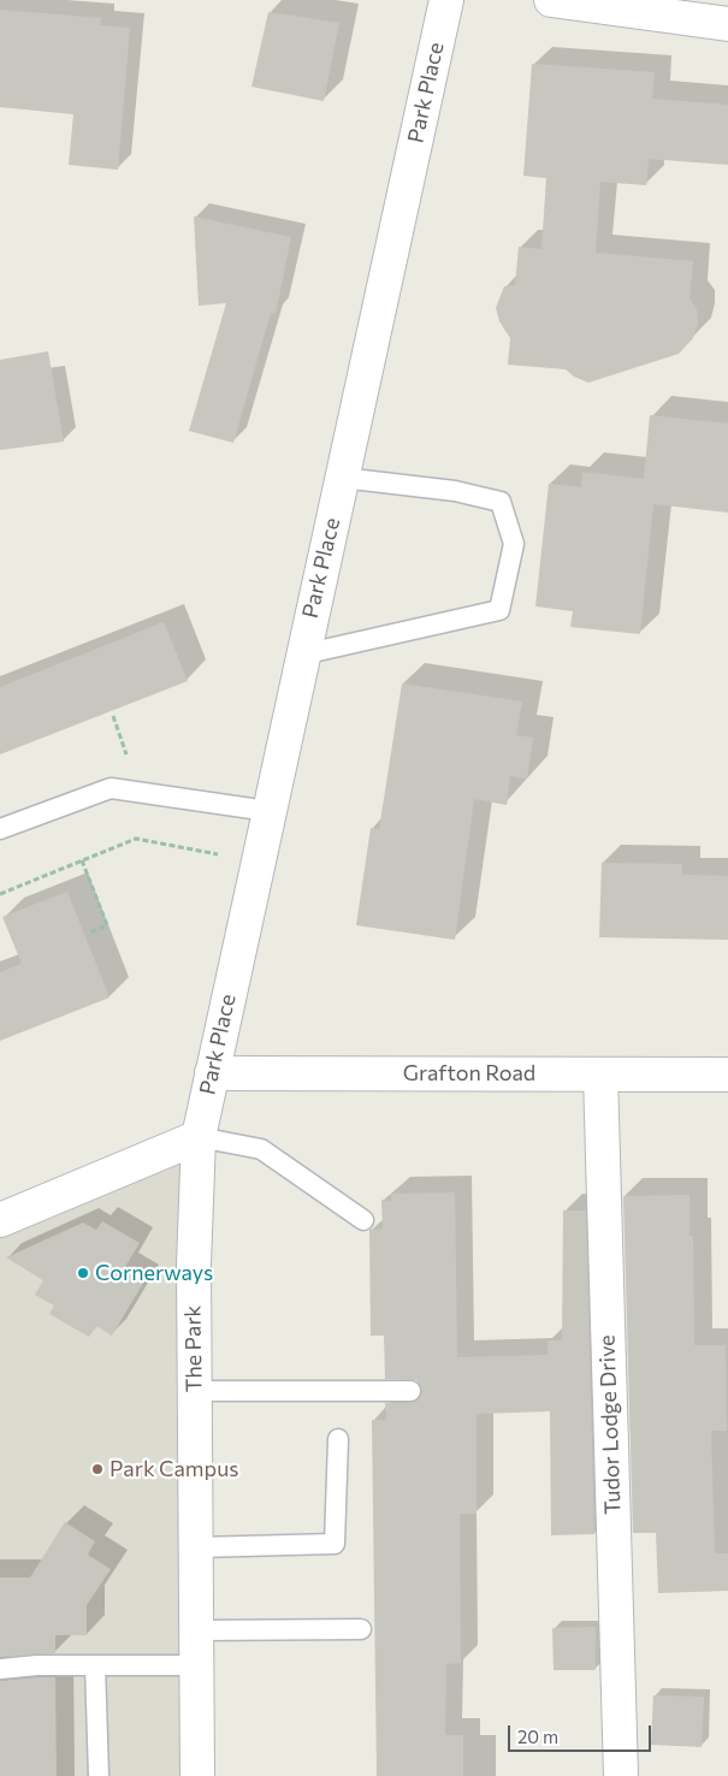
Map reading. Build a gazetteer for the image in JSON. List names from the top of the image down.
{
  "streets": {
    "street": [
      "Park Place",
      "Grafton Road",
      "The Park",
      "Tudor Lodge Drive"
    ]
  },
  "crossings": [
    ["Park Place", "Grafton Road"],
    ["Park Place", "The Park"],
    ["Grafton Road", "Tudor Lodge Drive"]
  ],
  "places": ["Cornerways", "Park Campus"],
  "scale_bar": "20 m"
}
